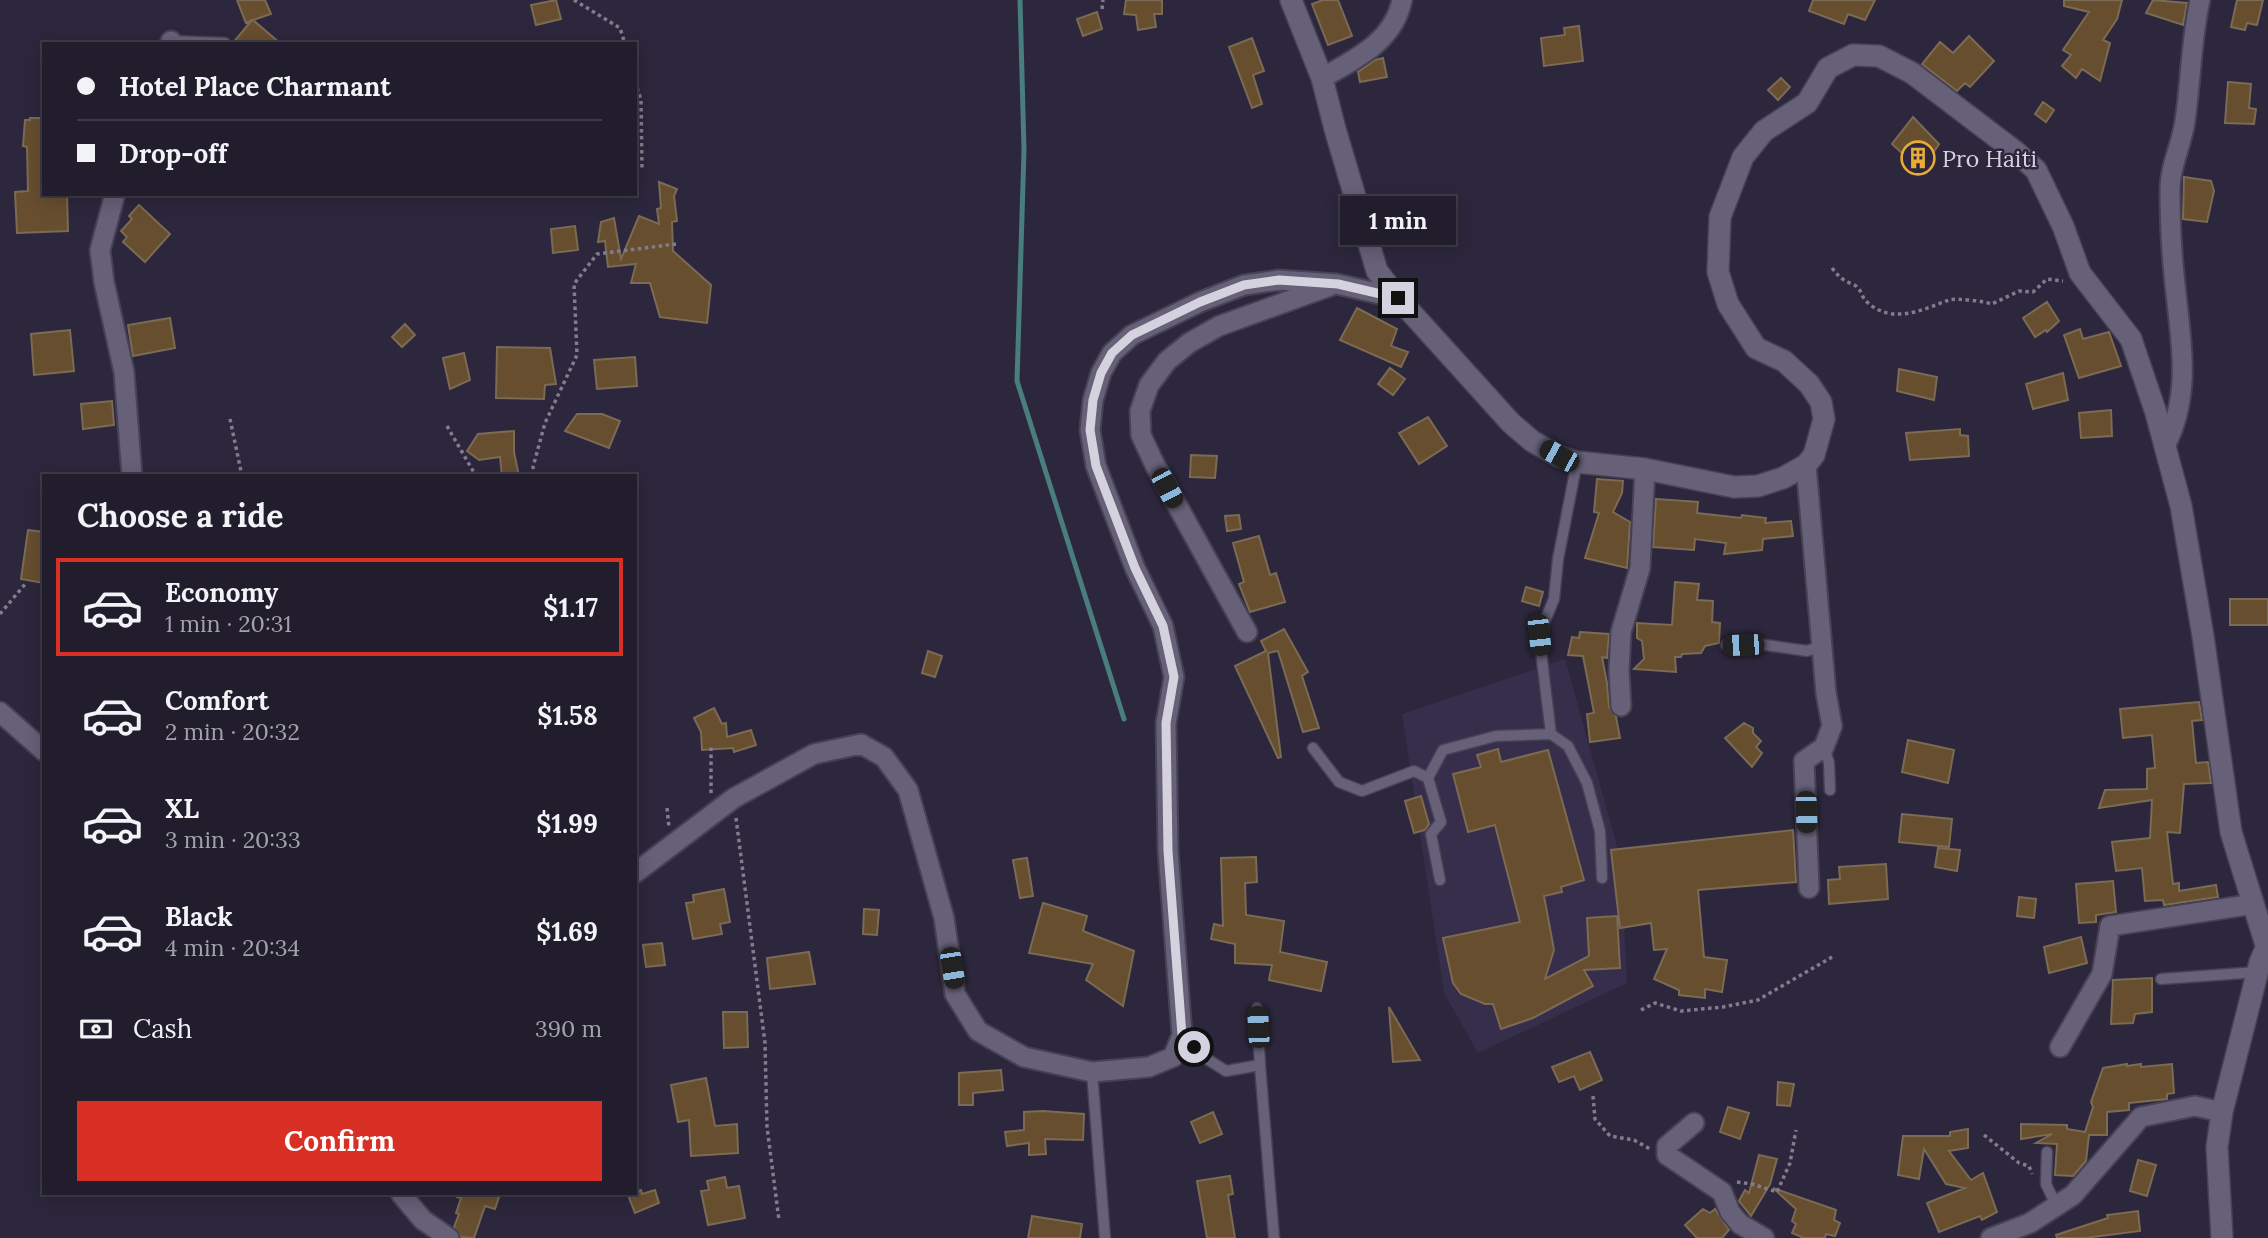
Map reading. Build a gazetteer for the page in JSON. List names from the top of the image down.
{
  "places": {
    "building": ["Pro Haiti"]
  },
  "page": {
    "banner": ["Hotel Place Charmant", "Drop-off"],
    "bubble": "1 min",
    "heading": "Choose a ride",
    "list": [
      {
        "name": "Economy",
        "note": "1 min · 20:31",
        "value": "$1.17"
      },
      {
        "name": "Comfort",
        "note": "2 min · 20:32",
        "value": "$1.58"
      },
      {
        "name": "XL",
        "note": "3 min · 20:33",
        "value": "$1.99"
      },
      {
        "name": "Black",
        "note": "4 min · 20:34",
        "value": "$1.69"
      }
    ],
    "pay": ["Cash", "390 m"],
    "buttons": "Confirm"
  }
}
